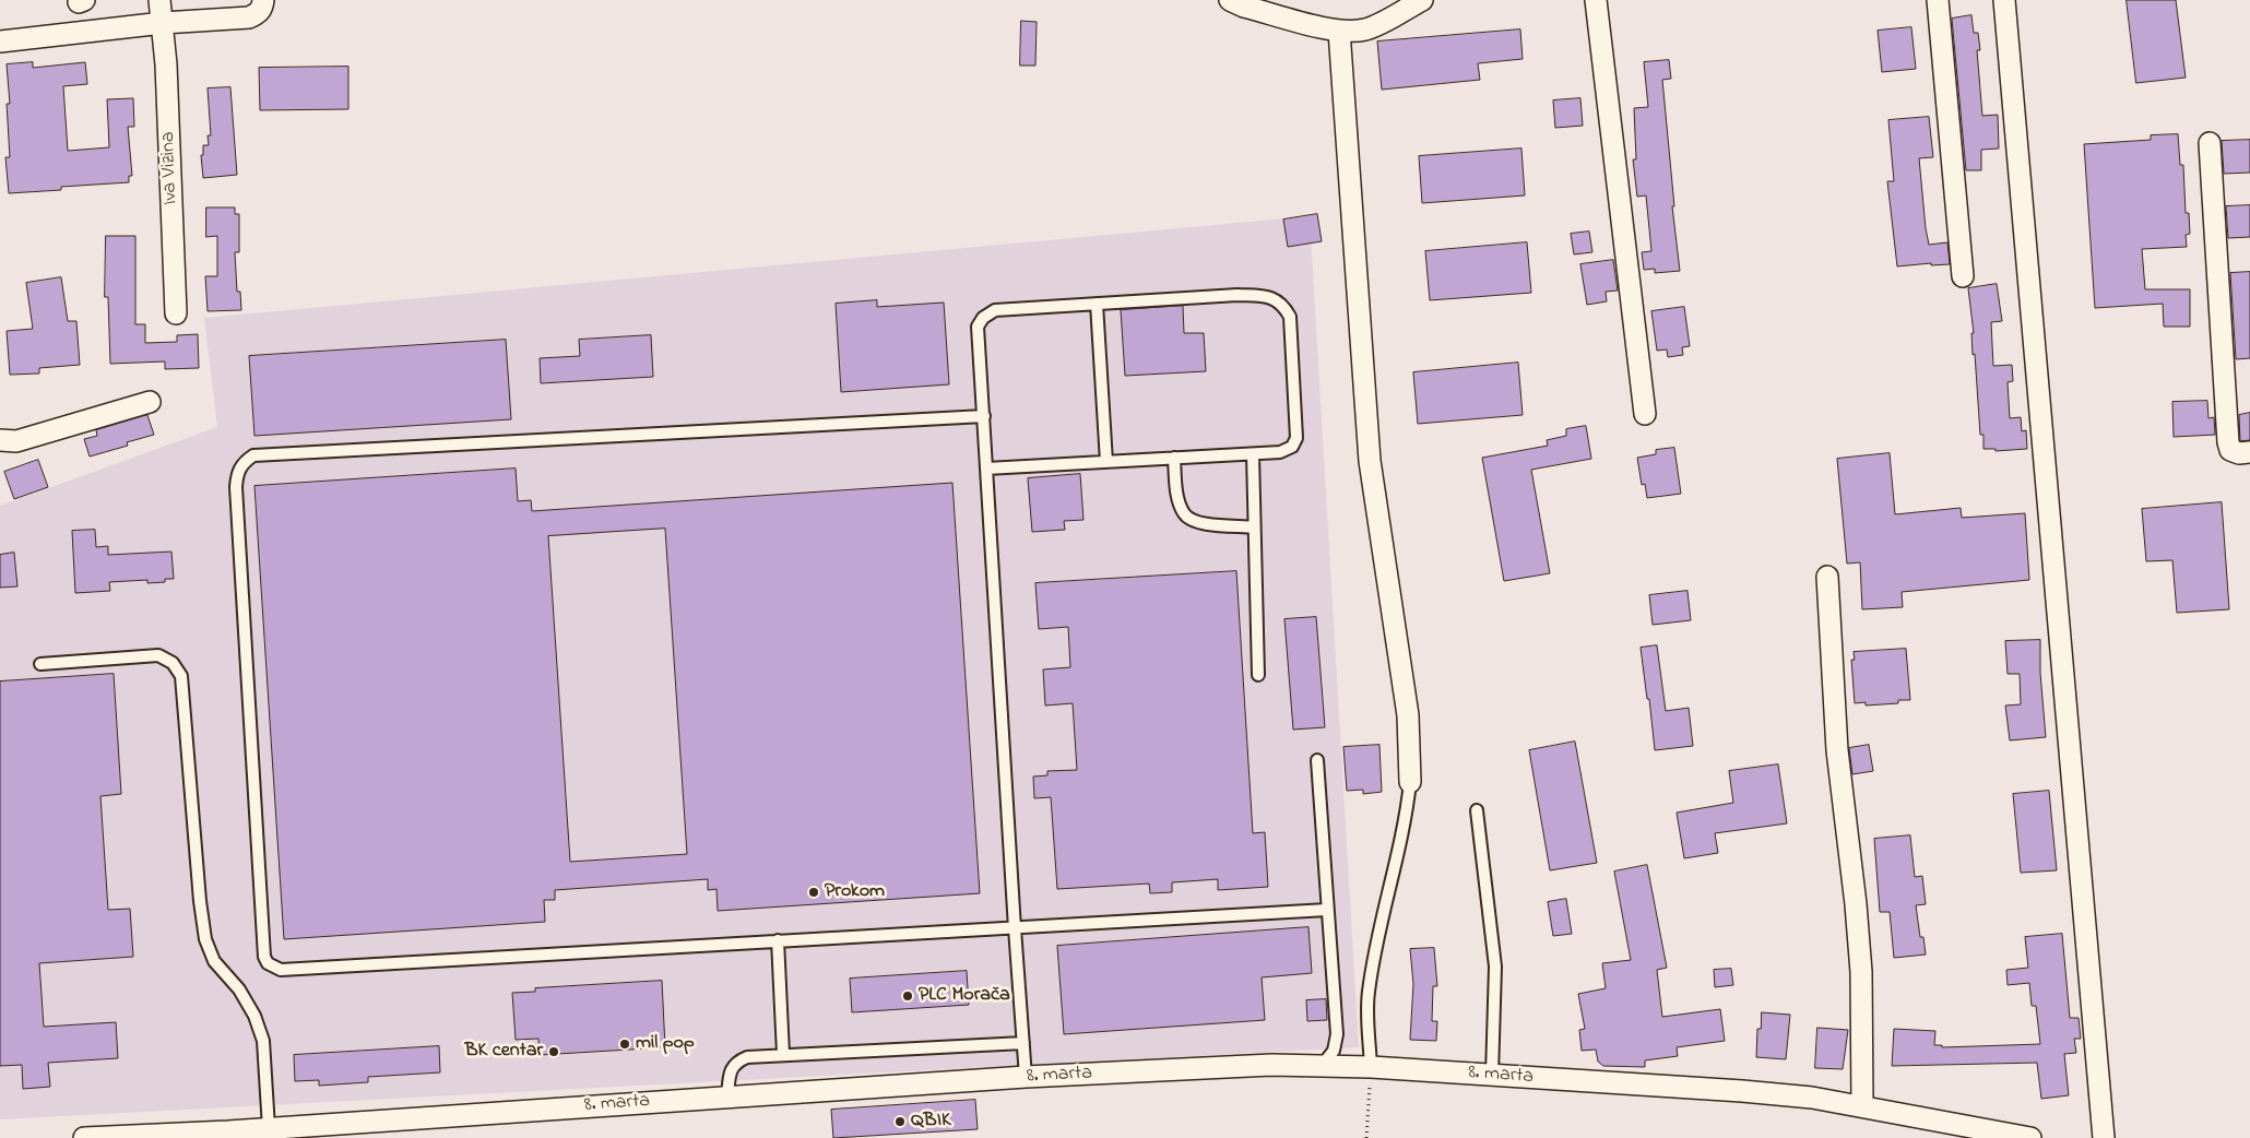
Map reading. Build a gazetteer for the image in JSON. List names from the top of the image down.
{
  "streets": {
    "street": ["Iva Vizina", "8. marta"]
  },
  "places": [
    "Prokom",
    "PLC Morača",
    "mil pop",
    "BK centar",
    "QBIK"
  ]
}
